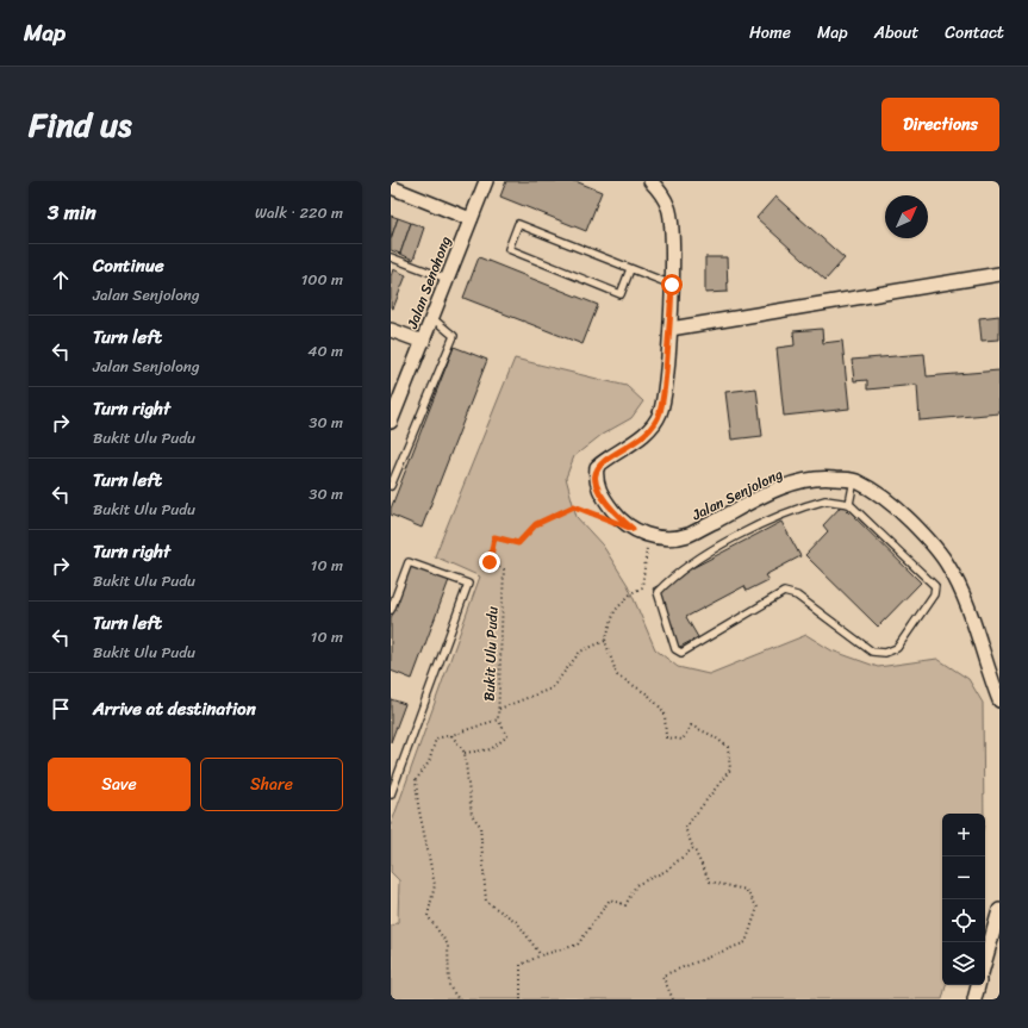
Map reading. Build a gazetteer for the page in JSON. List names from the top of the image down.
{
  "streets": {
    "street": ["Jalan Senohong", "Jalan Senjolong"],
    "path": ["Bukit Ulu Pudu"]
  },
  "north": "top right",
  "page": {
    "header": "Map",
    "nav": [
      "Home",
      "Map",
      "About",
      "Contact"
    ],
    "title": "Find us",
    "buttons": [
      "Directions",
      ["Save", "Share"]
    ],
    "heading": ["3 min", "Walk · 220 m"],
    "list": [
      ["Continue", "Jalan Senjolong", "100 m"],
      ["Turn left", "Jalan Senjolong", "40 m"],
      ["Turn right", "Bukit Ulu Pudu", "30 m"],
      ["Turn left", "Bukit Ulu Pudu", "30 m"],
      ["Turn right", "Bukit Ulu Pudu", "10 m"],
      ["Turn left", "Bukit Ulu Pudu", "10 m"],
      "Arrive at destination"
    ],
    "map_buttons": ["+", "−"]
  }
}
